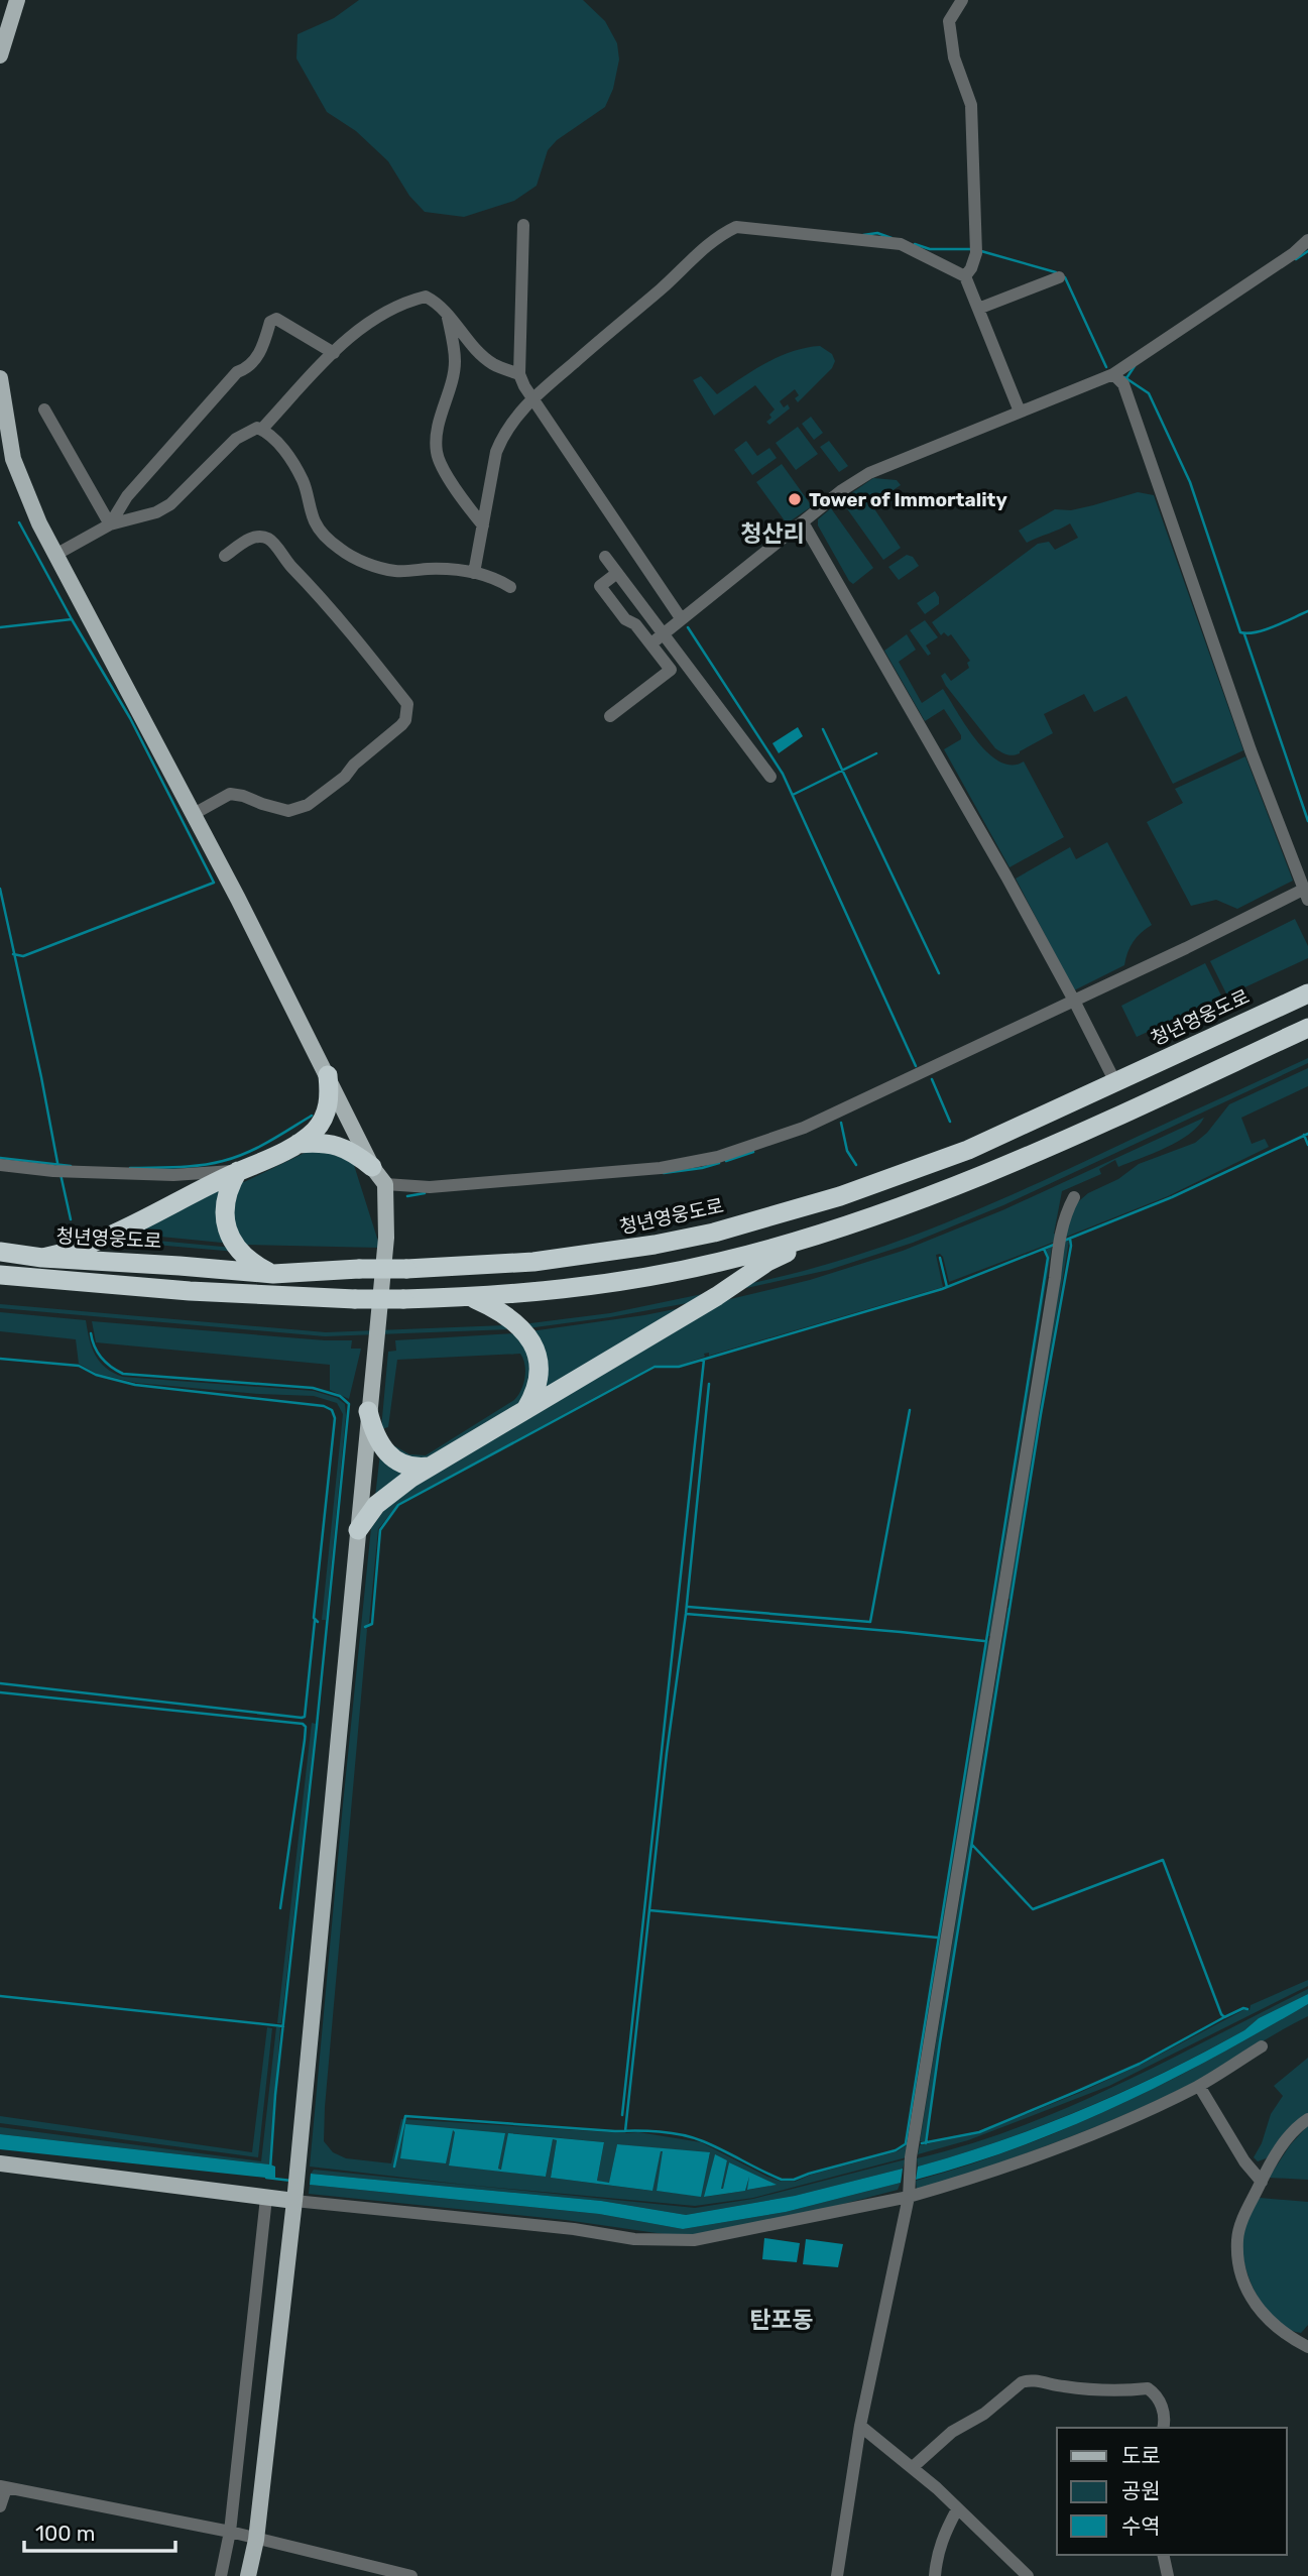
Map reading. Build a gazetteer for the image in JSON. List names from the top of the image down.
{
  "streets": {
    "highway": ["청년영웅도로"]
  },
  "districts": ["청산리", "탄포동"],
  "places": ["Tower of Immortality"],
  "legend": ["도로", "공원", "수역"],
  "scale_bar": "100 m"
}
